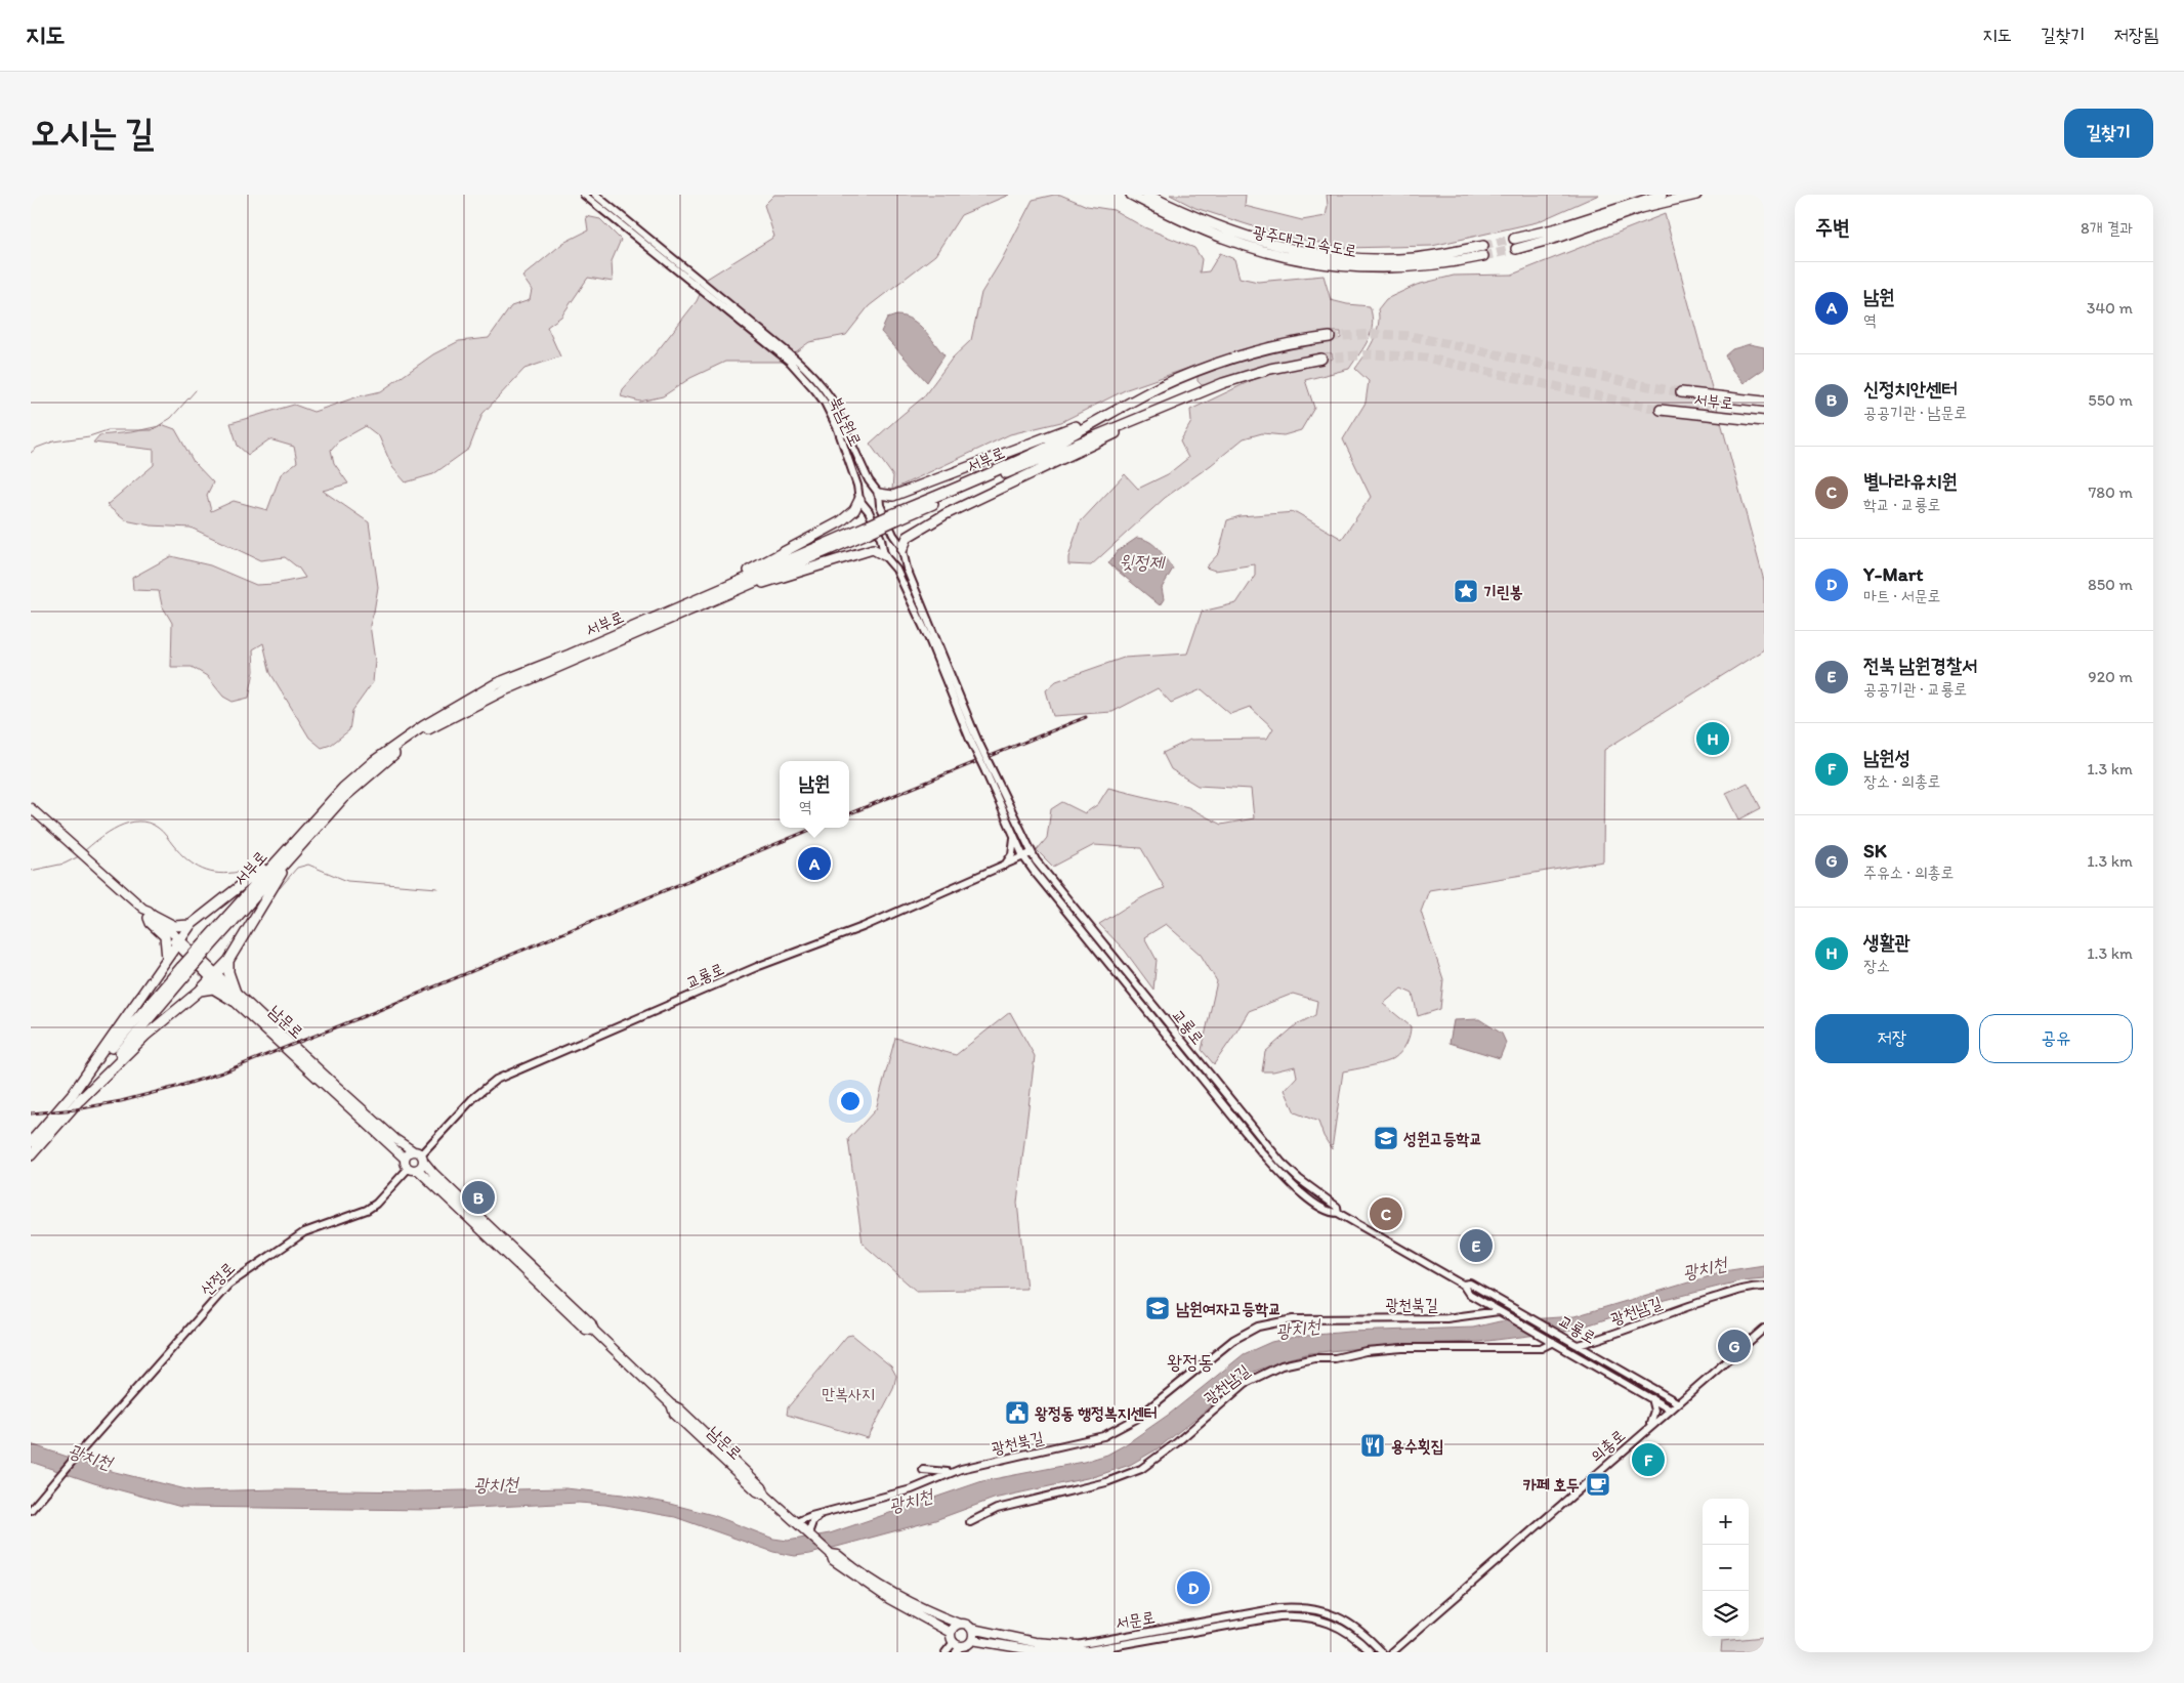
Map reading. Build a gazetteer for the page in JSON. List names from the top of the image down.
{
  "streets": {
    "highway": ["광주대구고속도로", "서부로"],
    "main road": ["남문로", "서문로"],
    "street": [
      "북남원로",
      "교룡로",
      "산정로",
      "광천북길",
      "광천남길",
      "의총로"
    ]
  },
  "crossings": [
    ["교룡로", "남문로"],
    ["교룡로", "광천북길"],
    ["교룡로", "광천남길"],
    ["교룡로", "의총로"],
    ["남문로", "산정로"],
    ["남문로", "광천북길"]
  ],
  "districts": ["왕정동"],
  "water": ["윗정제", "광치천"],
  "parks": ["만복사지"],
  "places": {
    "place": ["기린봉"],
    "school or university": ["성원고등학교", "남원여자고등학교"],
    "public building": ["왕정동 행정복지센터"],
    "restaurant": ["용수횟집"],
    "cafe": ["카페 호두"]
  },
  "page": {
    "header": "지도",
    "nav": ["지도", "길찾기", "저장됨"],
    "buttons": [
      "길찾기",
      ["저장", "공유"]
    ],
    "title": "오시는 길",
    "heading": ["주변", "8개 결과"],
    "list": [
      {
        "mark": "A",
        "name": "남원",
        "note": "역",
        "value": "340 m"
      },
      {
        "mark": "B",
        "name": "신정치안센터",
        "note": "공공기관 · 남문로",
        "value": "550 m"
      },
      {
        "mark": "C",
        "name": "별나라유치원",
        "note": "학교 · 교룡로",
        "value": "780 m"
      },
      {
        "mark": "D",
        "name": "Y-Mart",
        "note": "마트 · 서문로",
        "value": "850 m"
      },
      {
        "mark": "E",
        "name": "전북 남원경찰서",
        "note": "공공기관 · 교룡로",
        "value": "920 m"
      },
      {
        "mark": "F",
        "name": "남원성",
        "note": "장소 · 의총로",
        "value": "1.3 km"
      },
      {
        "mark": "G",
        "name": "SK",
        "note": "주유소 · 의총로",
        "value": "1.3 km"
      },
      {
        "mark": "H",
        "name": "생활관",
        "note": "장소",
        "value": "1.3 km"
      }
    ],
    "pins": [
      "H",
      "A",
      "B",
      "C",
      "E",
      "G",
      "F",
      "D"
    ],
    "popup": ["남원", "역"],
    "map_buttons": ["+", "−"]
  }
}
